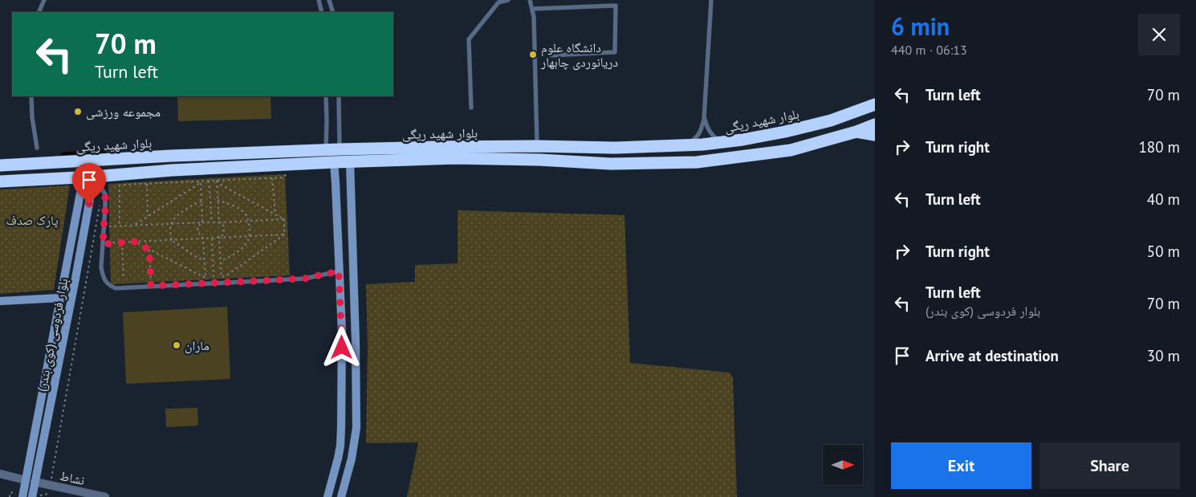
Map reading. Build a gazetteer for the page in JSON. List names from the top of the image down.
{
  "streets": {
    "highway": ["بلوار شهید ریگی"],
    "street": ["بلوار فردوسی (کوی بندر)", "نشاط"]
  },
  "crossings": [
    ["بلوار شهید ریگی", "بلوار فردوسی (کوی بندر)"],
    ["بلوار فردوسی (کوی بندر)", "نشاط"]
  ],
  "parks": ["پارک صدف"],
  "places": ["دانشگاه علوم دریانوردی چابهار", "مجموعه ورزشی", "ماران"],
  "north": "right",
  "page": {
    "heading": ["6 min", "440 m · 06:13"],
    "turn": ["70 m", "Turn left"],
    "list": [
      {
        "name": "Turn left",
        "value": "70 m"
      },
      {
        "name": "Turn right",
        "value": "180 m"
      },
      {
        "name": "Turn left",
        "value": "40 m"
      },
      {
        "name": "Turn right",
        "value": "50 m"
      },
      {
        "name": "Turn left",
        "note": "بلوار فردوسی (کوی بندر)",
        "value": "70 m"
      },
      {
        "name": "Arrive at destination",
        "value": "30 m"
      }
    ],
    "buttons": ["Exit", "Share"]
  }
}
